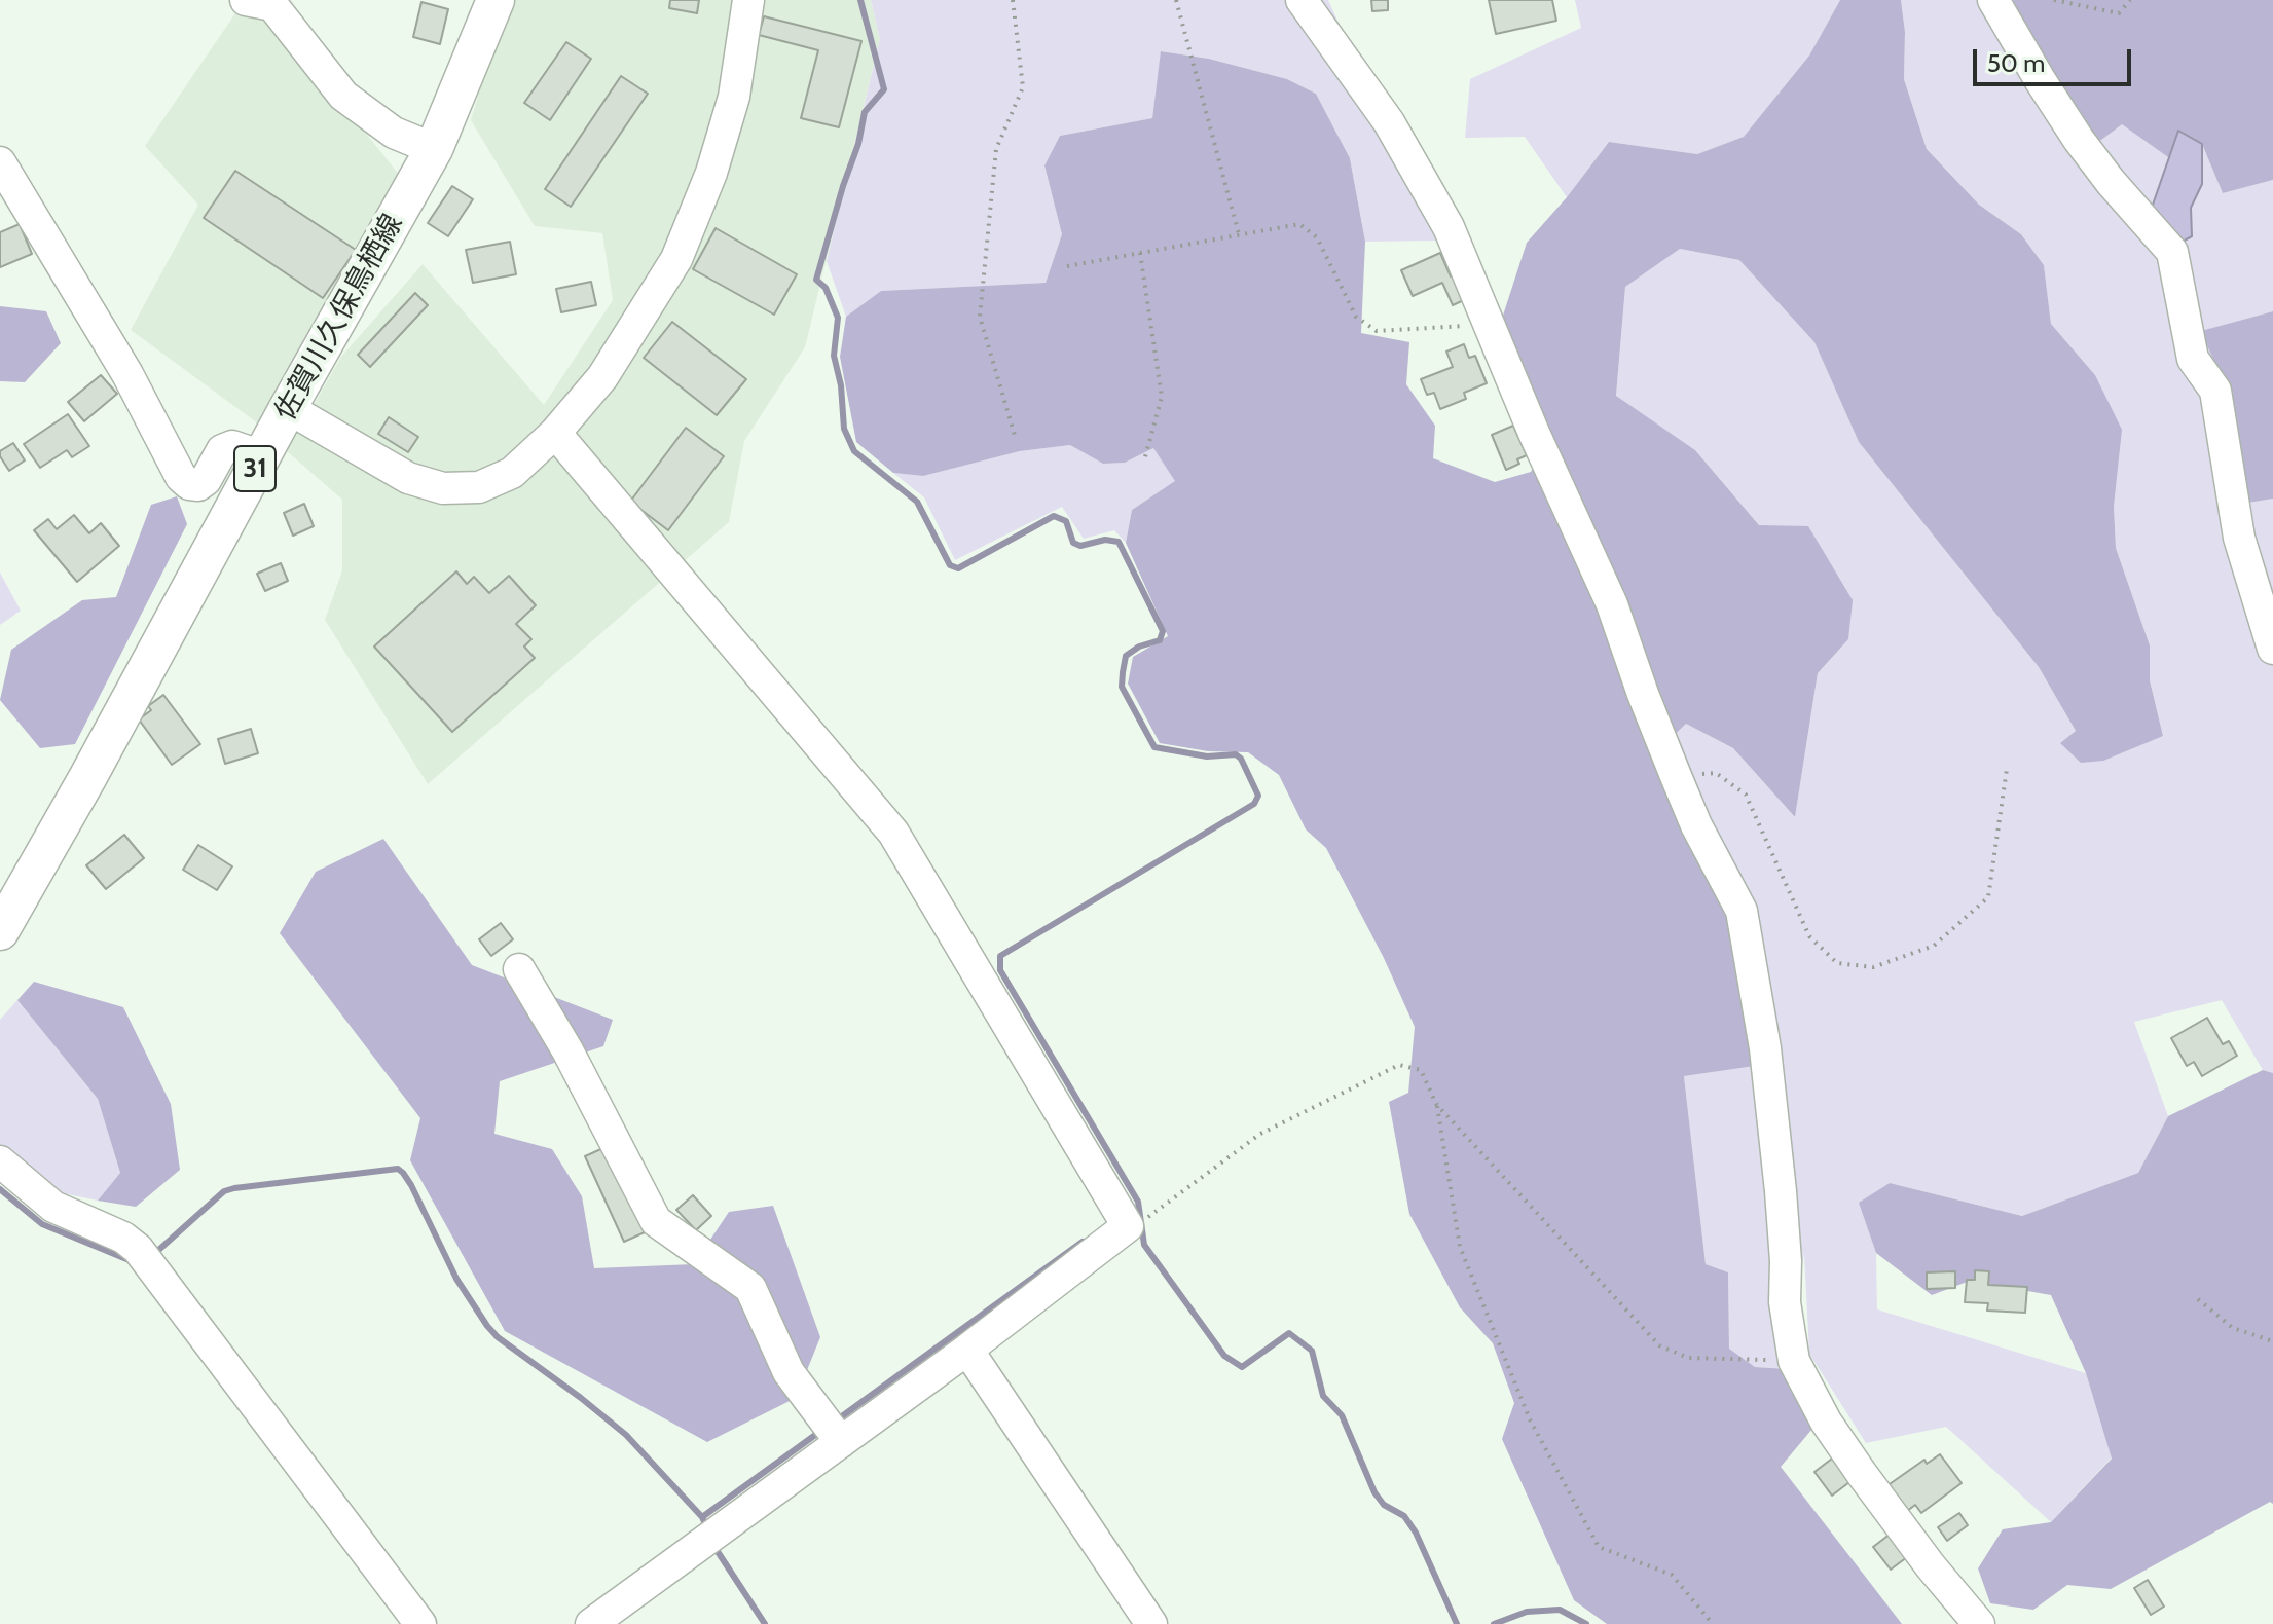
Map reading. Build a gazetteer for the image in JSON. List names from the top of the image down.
{
  "streets": {
    "main road": ["佐賀川久保鳥栖線", "31"]
  },
  "scale_bar": "50 m"
}
